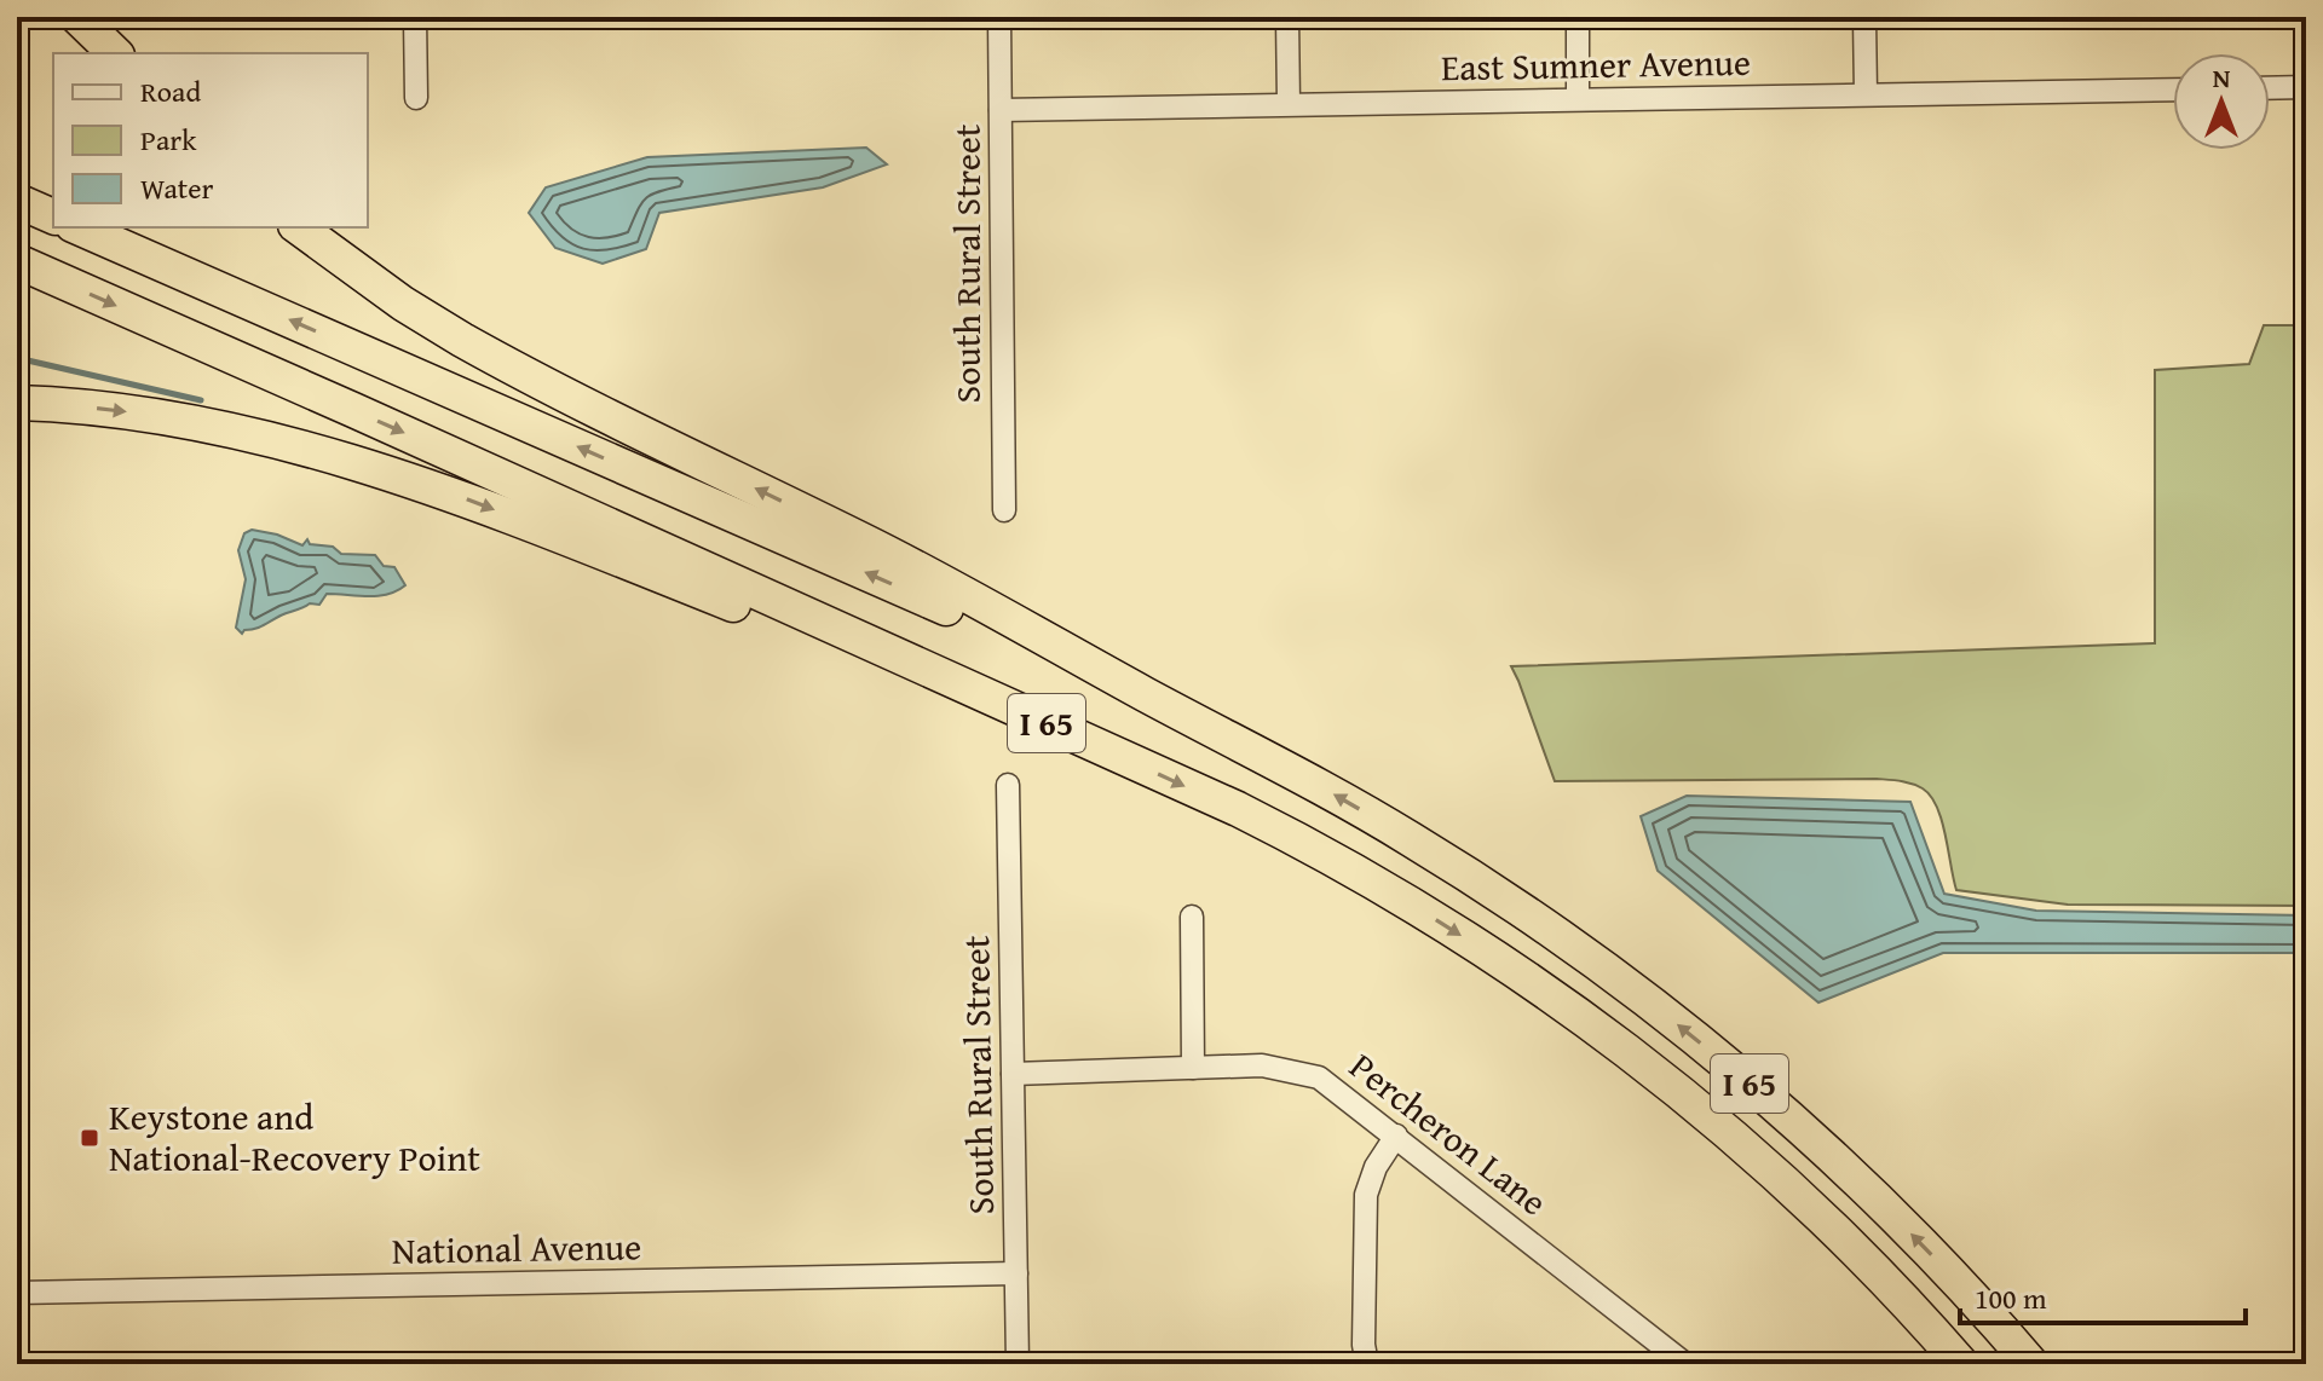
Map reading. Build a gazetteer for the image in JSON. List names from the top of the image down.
{
  "streets": {
    "highway": ["I 65"],
    "street": [
      "East Sumner Avenue",
      "South Rural Street",
      "Percheron Lane",
      "National Avenue"
    ]
  },
  "crossings": [
    ["East Sumner Avenue", "South Rural Street"],
    ["South Rural Street", "Percheron Lane"],
    ["South Rural Street", "National Avenue"]
  ],
  "places": {
    "transit": ["Keystone and National-Recovery Point"]
  },
  "legend": ["Road", "Park", "Water"],
  "scale_bar": "100 m",
  "north": "top"
}
